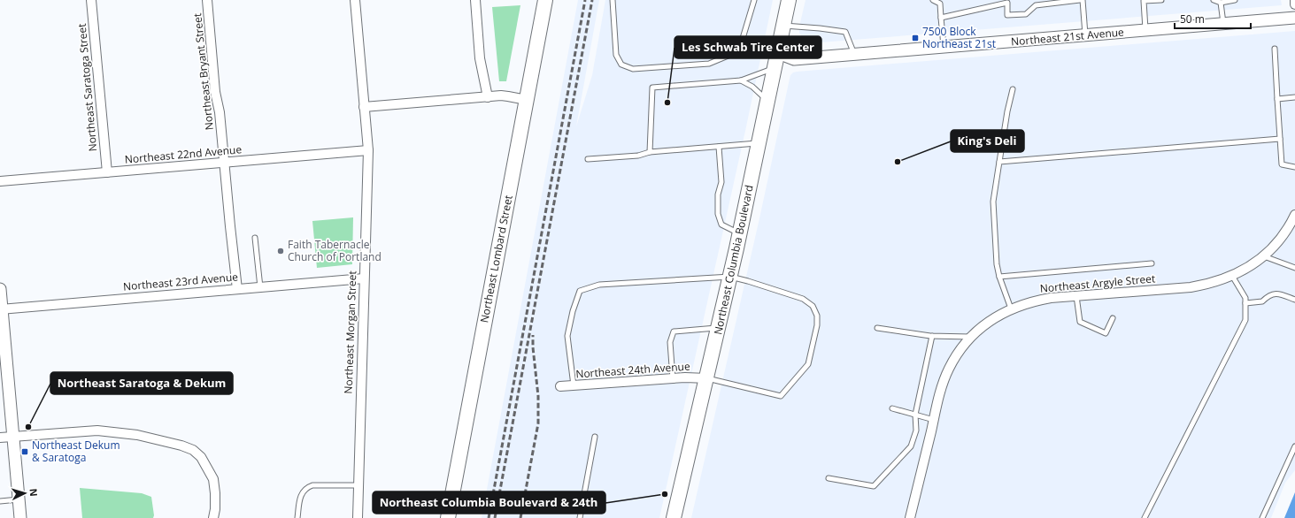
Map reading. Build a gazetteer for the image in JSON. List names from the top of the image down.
{
  "streets": {
    "main road": ["Northeast Lombard Street", "Northeast Columbia Boulevard"],
    "street": [
      "Northeast 21st Avenue",
      "Northeast Bryant Street",
      "Northeast Saratoga Street",
      "Northeast 22nd Avenue",
      "Northeast 23rd Avenue",
      "Northeast Argyle Street",
      "Northeast Morgan Street",
      "Northeast 24th Avenue"
    ]
  },
  "crossings": [
    ["Northeast 21st Avenue", "Northeast Columbia Boulevard"],
    ["Northeast Bryant Street", "Northeast 22nd Avenue"],
    ["Northeast Bryant Street", "Northeast 23rd Avenue"],
    ["Northeast Saratoga Street", "Northeast 22nd Avenue"],
    ["Northeast 22nd Avenue", "Northeast Morgan Street"],
    ["Northeast Columbia Boulevard", "Northeast 24th Avenue"],
    ["Northeast 23rd Avenue", "Northeast Morgan Street"]
  ],
  "places": {
    "transit": ["7500 Block Northeast 21st", "Northeast Dekum & Saratoga"],
    "other": [
      "Les Schwab Tire Center",
      "King's Deli",
      "Faith Tabernacle Church of Portland",
      "Northeast Saratoga & Dekum",
      "Northeast Columbia Boulevard & 24th"
    ]
  },
  "scale_bar": "50 m",
  "north": "right"
}
